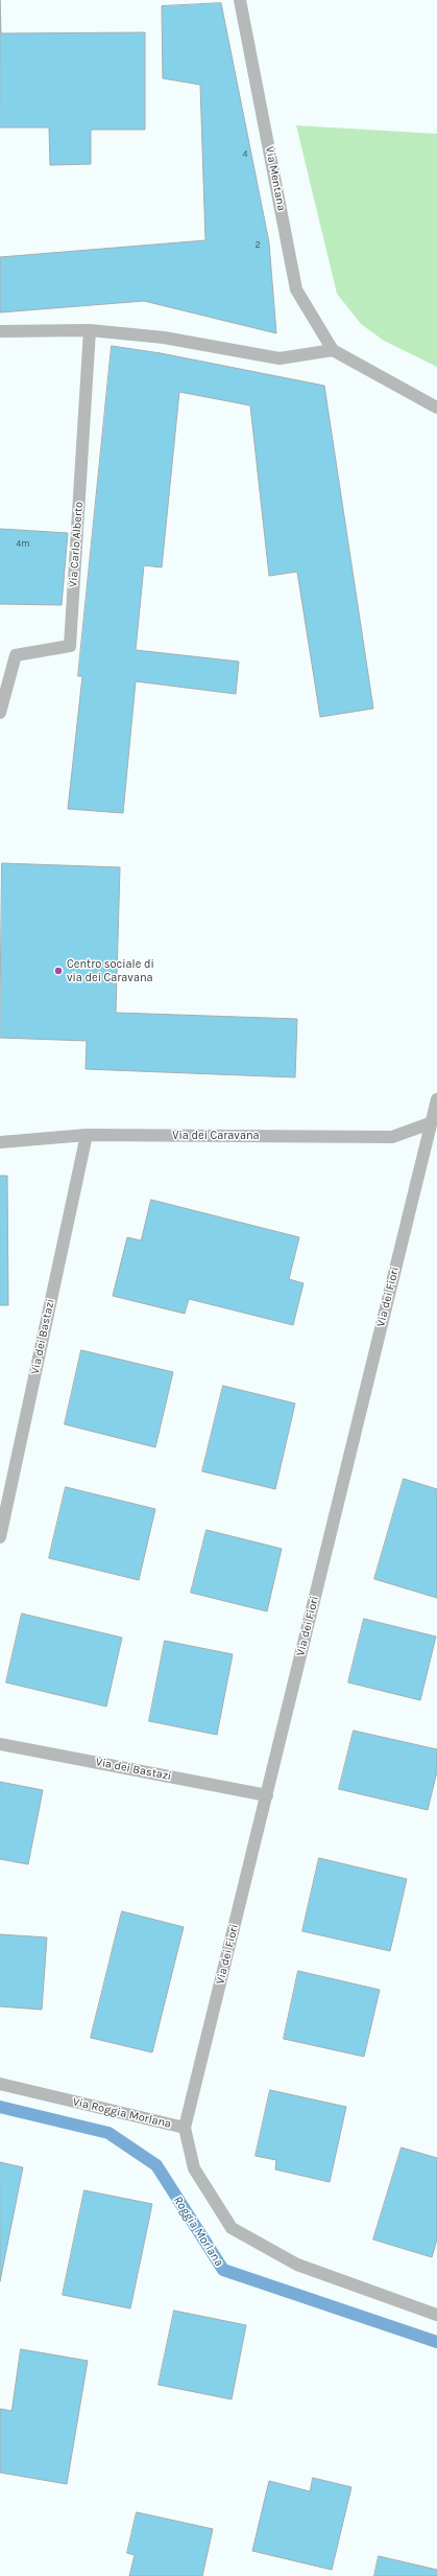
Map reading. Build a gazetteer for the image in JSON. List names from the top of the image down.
{
  "streets": {
    "street": [
      "Via Mentana",
      "Via Carlo Alberto",
      "Via dei Caravana",
      "Via dei Fiori",
      "Via dei Bastazi",
      "Via Roggia Morlana"
    ]
  },
  "crossings": [
    ["Via dei Caravana", "Via dei Fiori"],
    ["Via dei Caravana", "Via dei Bastazi"],
    ["Via dei Fiori", "Via dei Bastazi"],
    ["Via dei Fiori", "Via Roggia Morlana"]
  ],
  "water": ["Roggia Morlana"],
  "places": ["Centro sociale di via dei Caravana"],
  "house_numbers": ["4", "2", "4m"]
}
